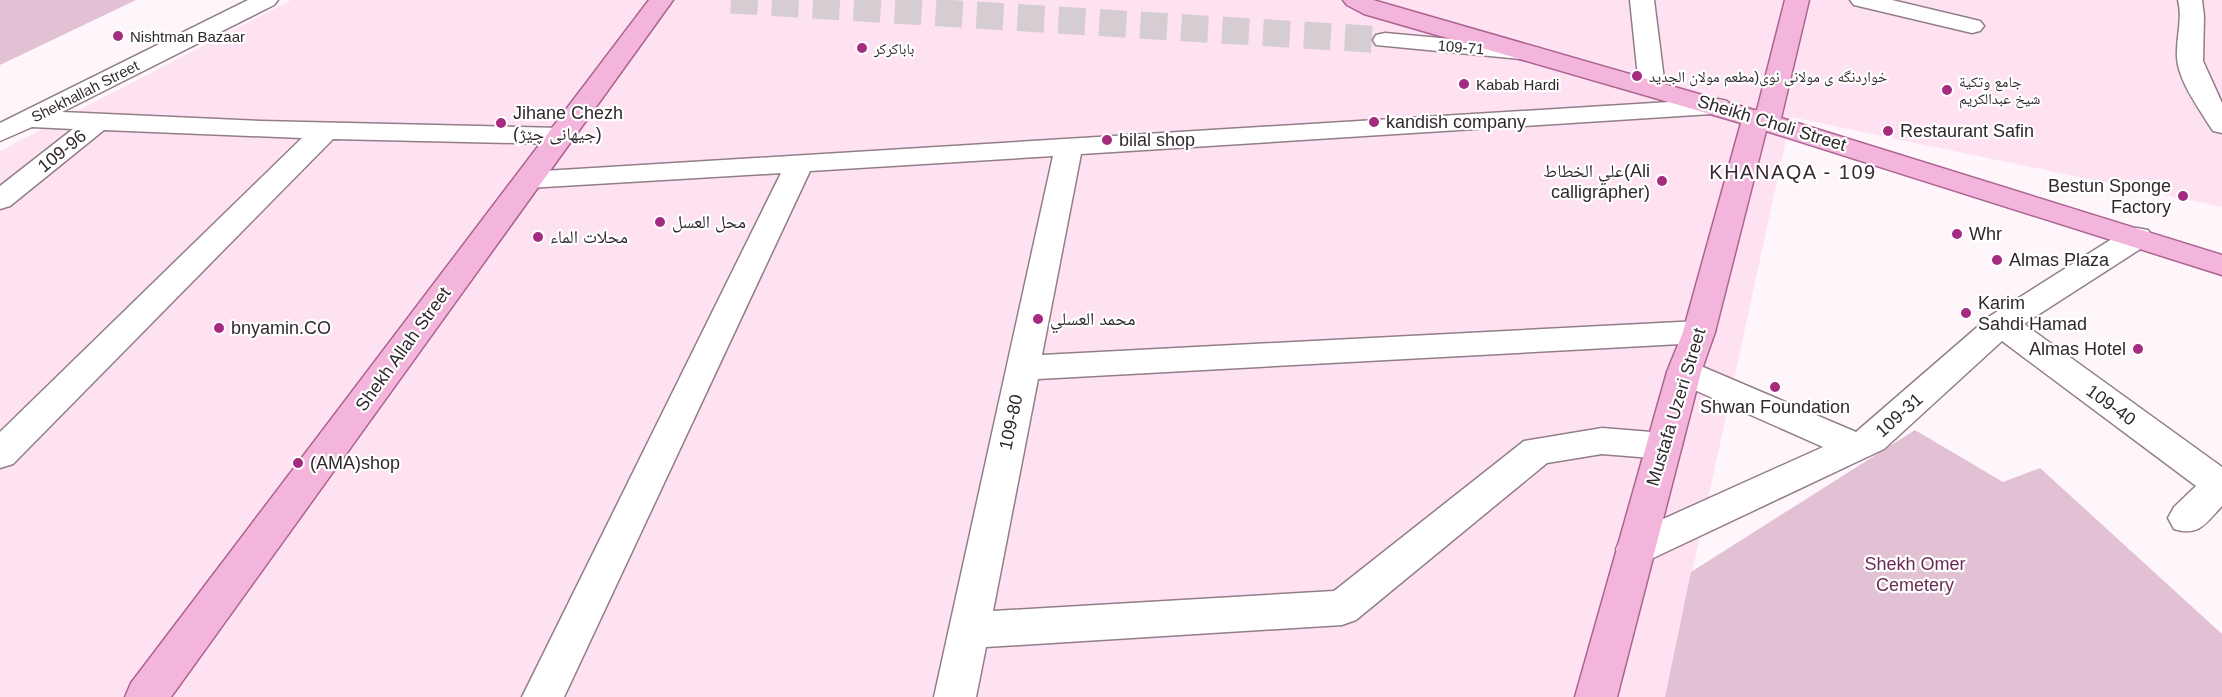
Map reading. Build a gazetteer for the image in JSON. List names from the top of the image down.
{
  "streets": {
    "main road": ["Sheikh Choli Street", "Shekh Allah Street", "Mustafa Uzeri Street"],
    "street": [
      "109-71",
      "Shekhallah Street",
      "109-96",
      "109-40",
      "109-31",
      "109-80"
    ]
  },
  "crossings": [
    ["109-71", "Sheikh Choli Street"],
    ["Shekhallah Street", "109-96"],
    ["Sheikh Choli Street", "Mustafa Uzeri Street"],
    ["Sheikh Choli Street", "109-31"],
    ["109-40", "109-31"],
    ["Mustafa Uzeri Street", "109-31"]
  ],
  "districts": ["KHANAQA - 109"],
  "parks": ["Shekh Omer Cemetery"],
  "places": [
    "Nishtman Bazaar",
    "باباكركر",
    "خواردنگه ی مولانی نوی(مطعم مولان الجديد",
    "Kabab Hardi",
    "جامع وتكية شيخ عبدالكريم",
    "kandish company",
    "Jihane Chezh (جیهانی چێژ)",
    "Restaurant Safin",
    "bilal shop",
    "علي الخطاط(Ali calligrapher)",
    "Bestun Sponge Factory",
    "محل العسل",
    "Whr",
    "محلات الماء",
    "Almas Plaza",
    "Karim Sahdi Hamad",
    "محمد العسلي",
    "bnyamin.CO",
    "Almas Hotel",
    "Shwan Foundation",
    "(AMA)shop"
  ]
}
